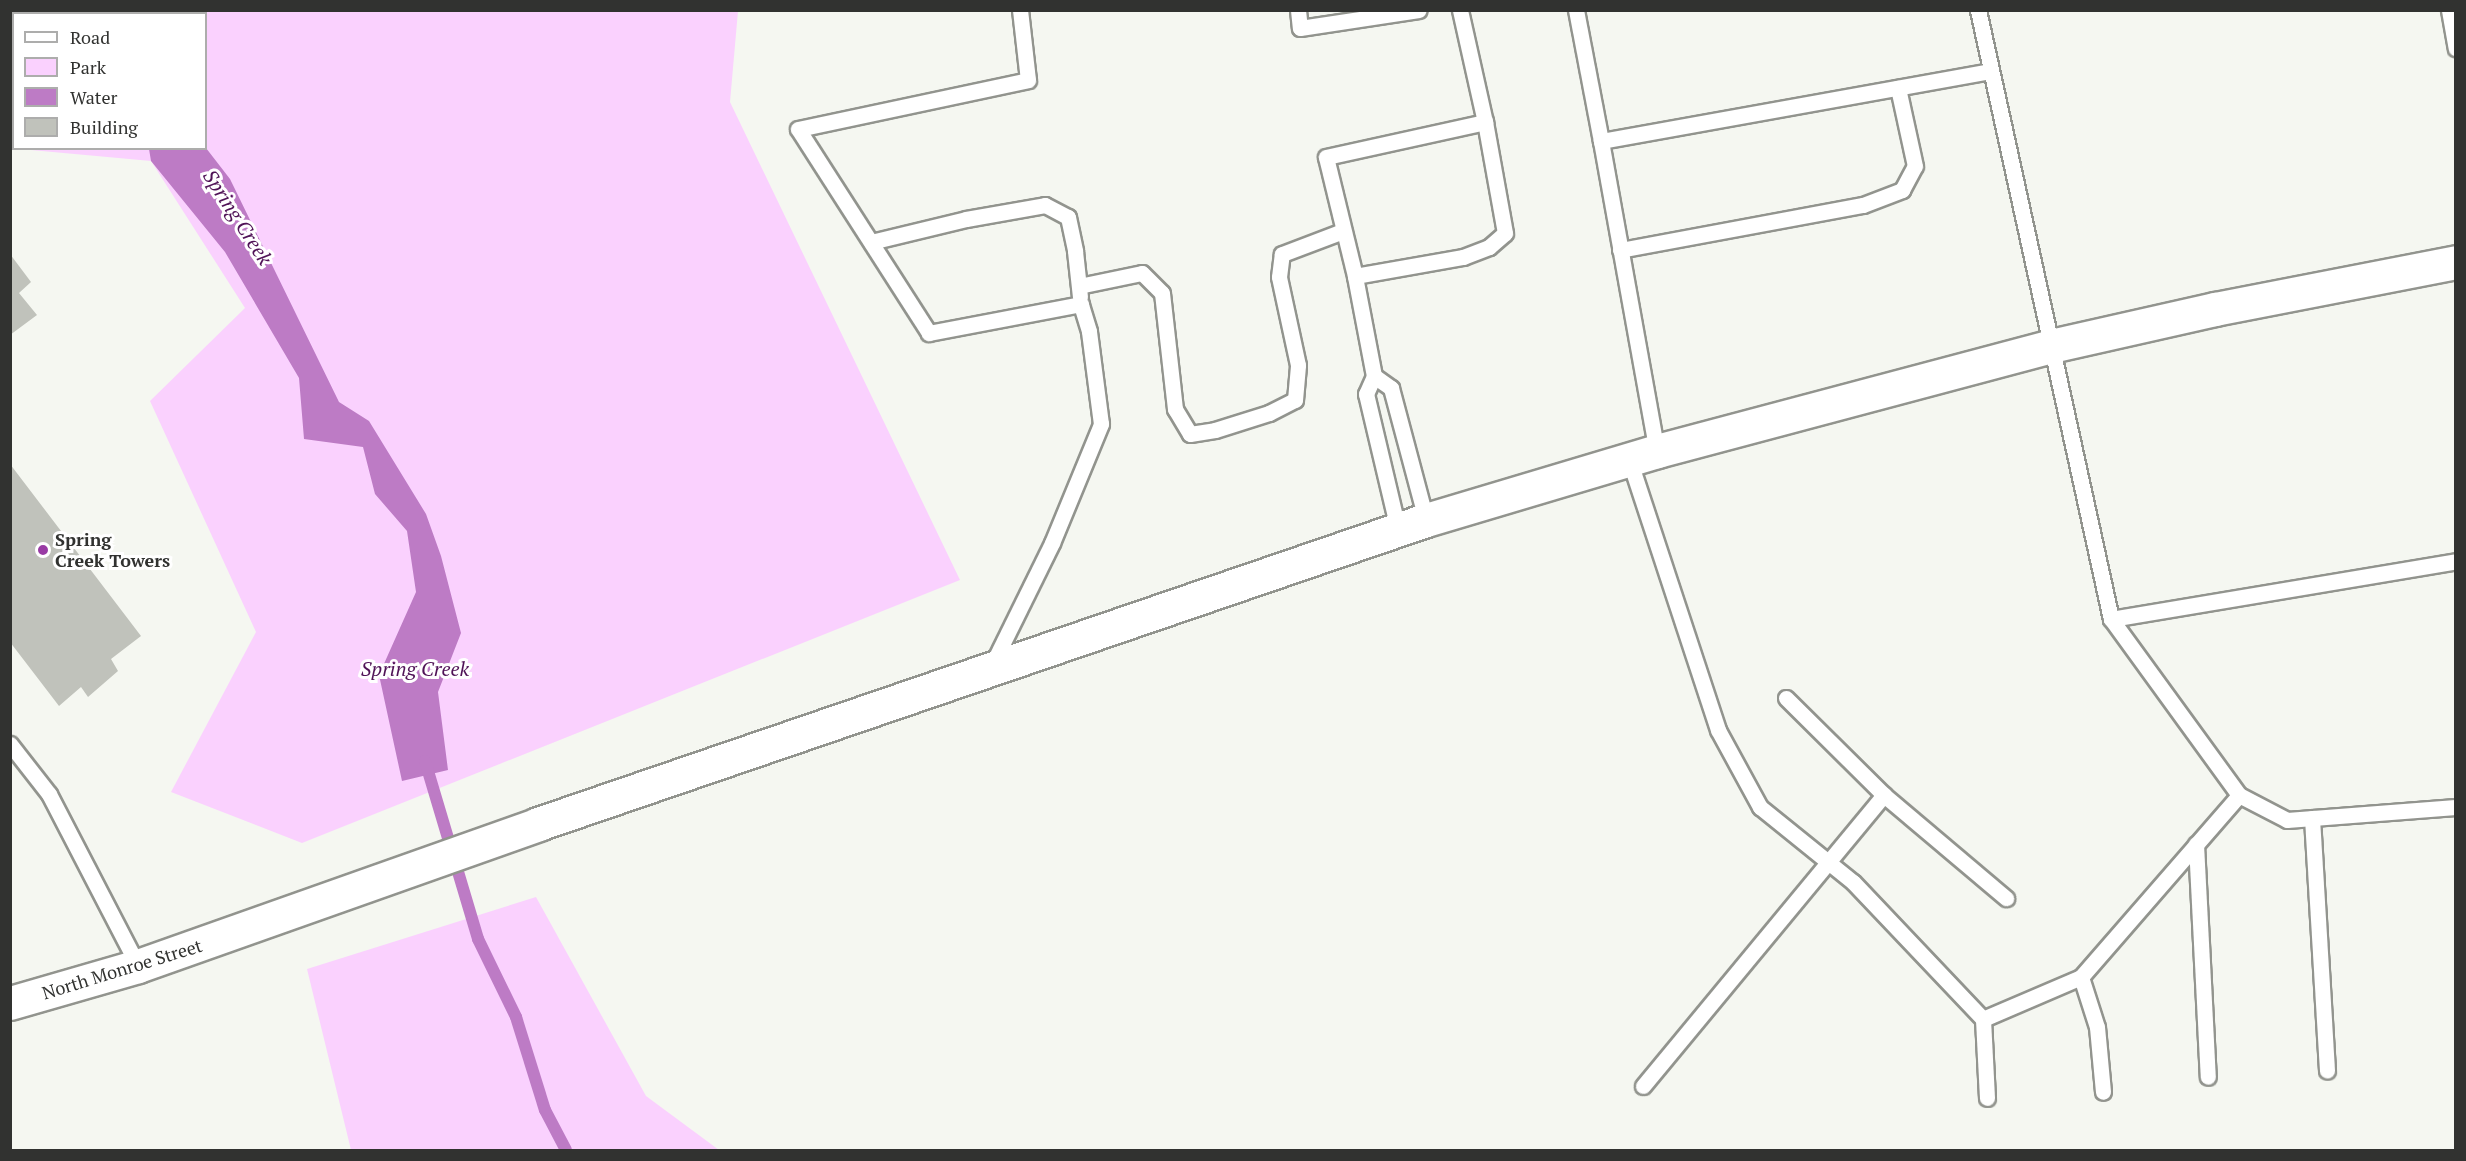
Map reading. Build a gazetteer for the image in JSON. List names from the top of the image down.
{
  "streets": {
    "street": ["North Monroe Street"]
  },
  "water": ["Spring Creek"],
  "places": ["Spring Creek Towers"],
  "legend": [
    "Road",
    "Park",
    "Water",
    "Building"
  ]
}
